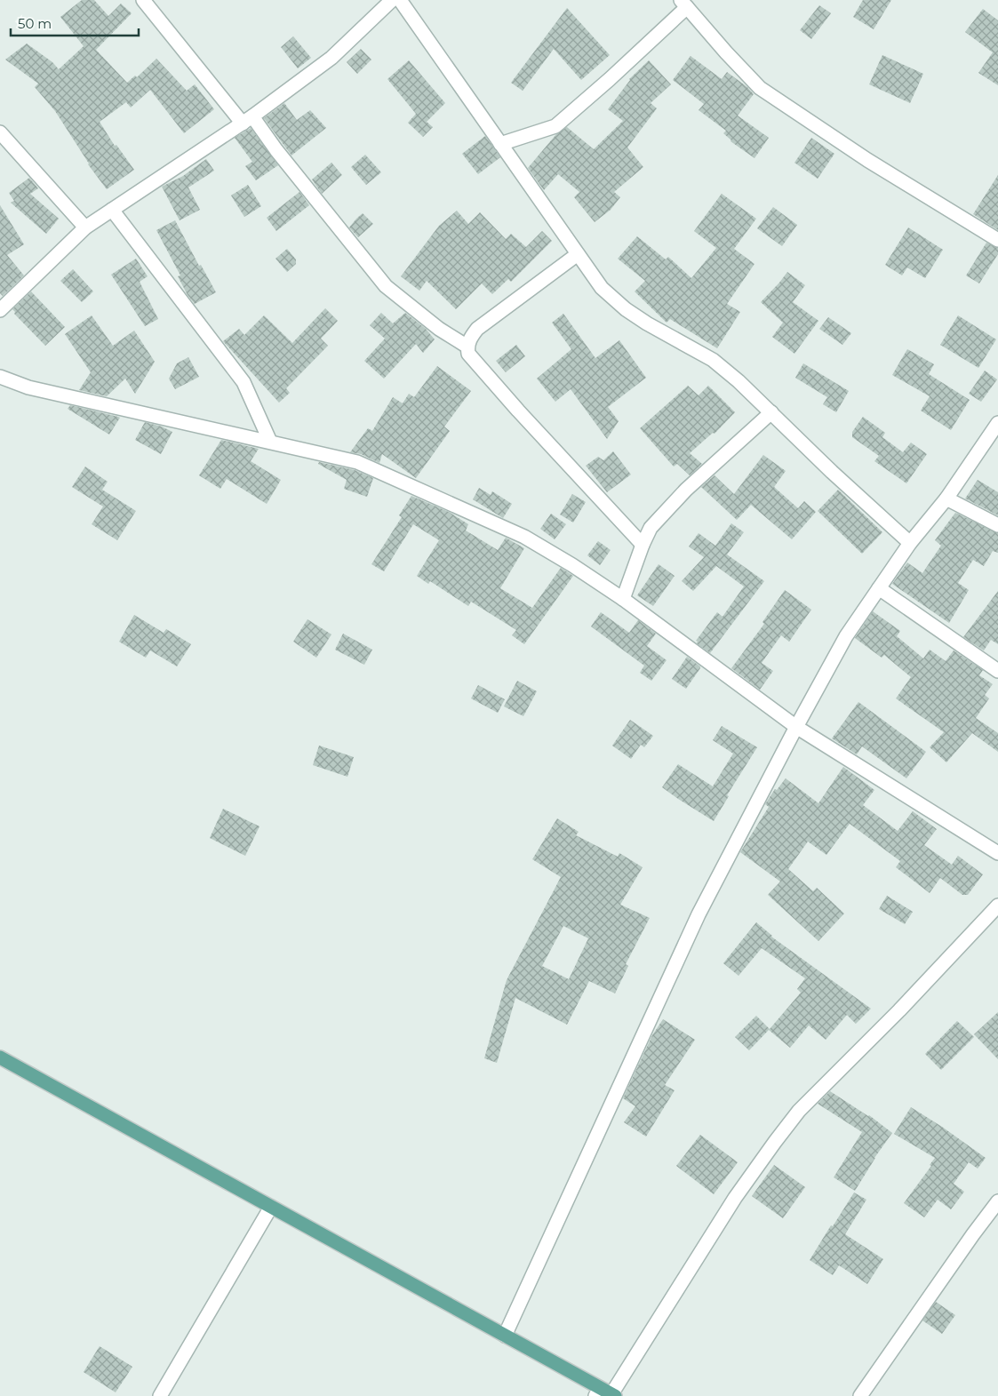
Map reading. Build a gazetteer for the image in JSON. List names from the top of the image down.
{
  "scale_bar": "50 m"
}
